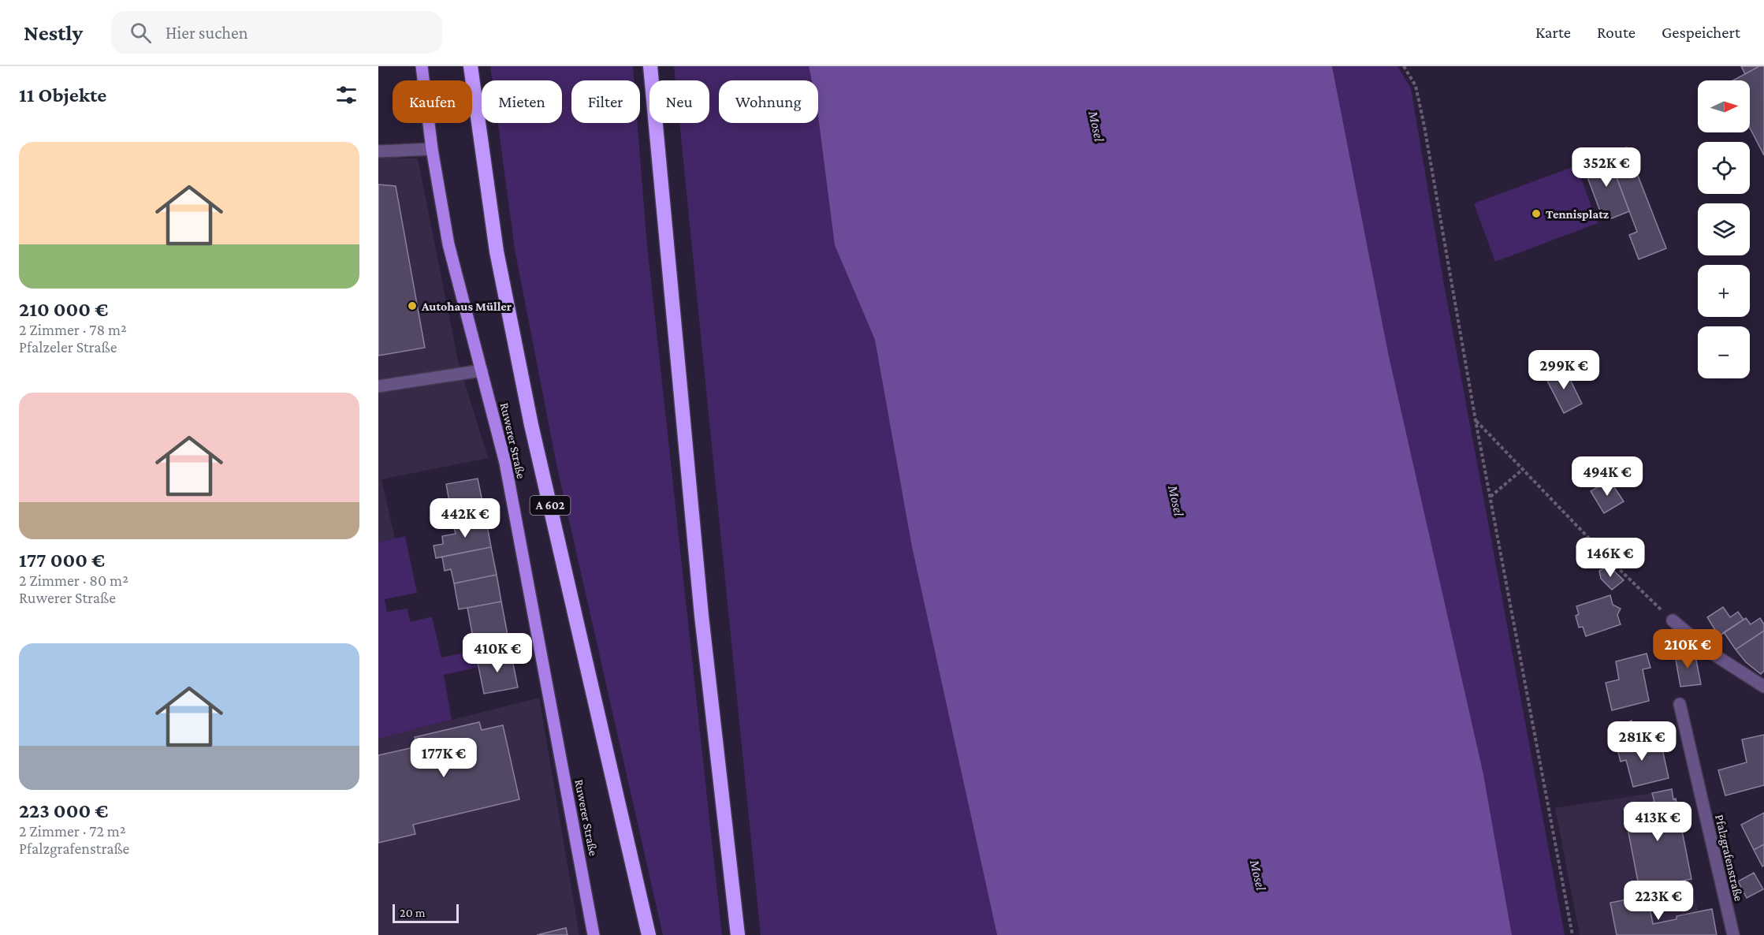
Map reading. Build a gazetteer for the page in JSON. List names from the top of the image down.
{
  "streets": {
    "highway": ["A 602"],
    "main road": ["Ruwerer Straße"],
    "street": ["Pfalzgrafenstraße"]
  },
  "water": ["Mosel"],
  "places": ["Tennisplatz", "Autohaus Müller"],
  "scale_bar": "20 m",
  "north": "right",
  "page": {
    "header": "Nestly",
    "search": "Hier suchen",
    "nav": ["Karte", "Route", "Gespeichert"],
    "heading": "11 Objekte",
    "map_buttons": ["+", "−"],
    "chip": [
      "Kaufen",
      "Mieten",
      "Filter",
      "Neu",
      "Wohnung"
    ],
    "list": [
      {
        "name": "210 000 €",
        "note": "2 Zimmer · 78 m² · Pfalzeler Straße"
      },
      {
        "name": "177 000 €",
        "note": "2 Zimmer · 80 m² · Ruwerer Straße"
      },
      {
        "name": "223 000 €",
        "note": "2 Zimmer · 72 m² · Pfalzgrafenstraße"
      }
    ],
    "price": [
      "352K €",
      "299K €",
      "494K €",
      "442K €",
      "146K €",
      "210K €",
      "410K €",
      "281K €",
      "177K €",
      "413K €",
      "223K €"
    ],
    "scale": "20 m"
  }
}
